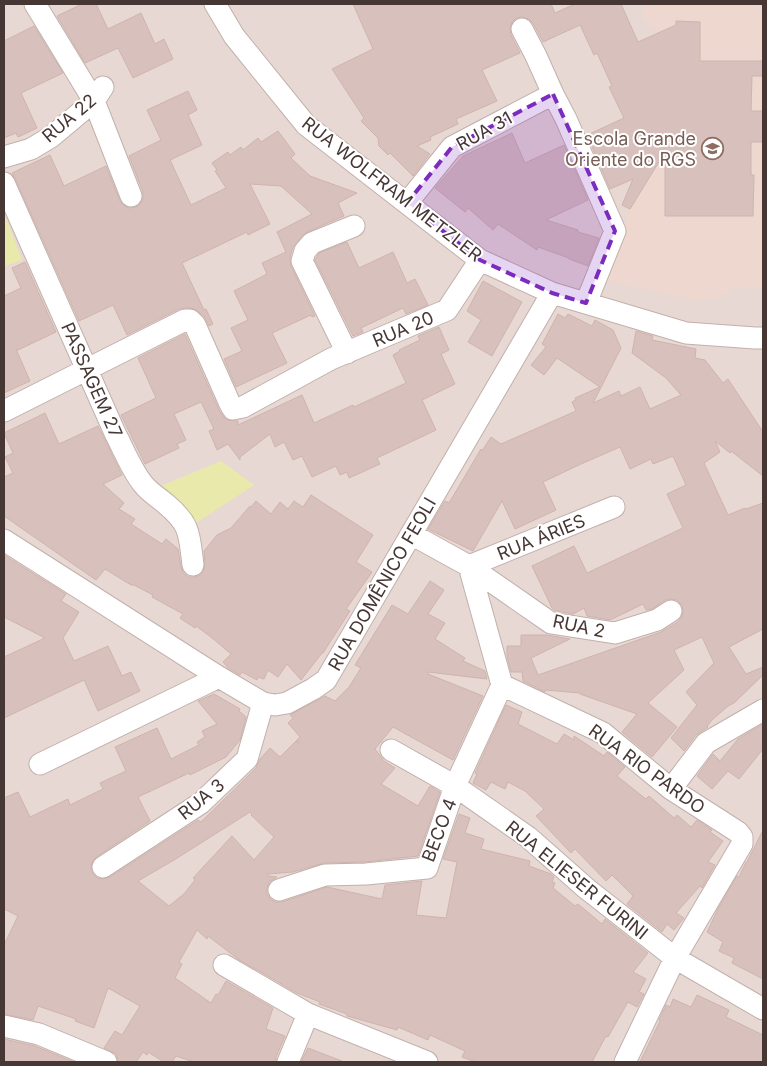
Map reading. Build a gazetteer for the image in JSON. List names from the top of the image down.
{
  "streets": {
    "street": [
      "RUA 22",
      "RUA 31",
      "RUA WOLFRAM METZLER",
      "RUA 20",
      "PASSAGEM 27",
      "RUA ÁRIES",
      "RUA DOMÊNICO FEOLI",
      "RUA 2",
      "RUA RIO PARDO",
      "RUA 3",
      "BECO 4",
      "RUA ELIESER FURINI"
    ]
  },
  "crossings": [
    ["RUA 31", "RUA WOLFRAM METZLER"],
    ["RUA WOLFRAM METZLER", "RUA 20"],
    ["RUA WOLFRAM METZLER", "RUA DOMÊNICO FEOLI"],
    ["RUA 20", "PASSAGEM 27"],
    ["RUA ÁRIES", "RUA 2"],
    ["RUA DOMÊNICO FEOLI", "RUA 3"],
    ["RUA RIO PARDO", "BECO 4"],
    ["RUA RIO PARDO", "RUA ELIESER FURINI"],
    ["BECO 4", "RUA ELIESER FURINI"]
  ],
  "places": {
    "school or university": ["Escola Grande Oriente do RGS"]
  }
}
